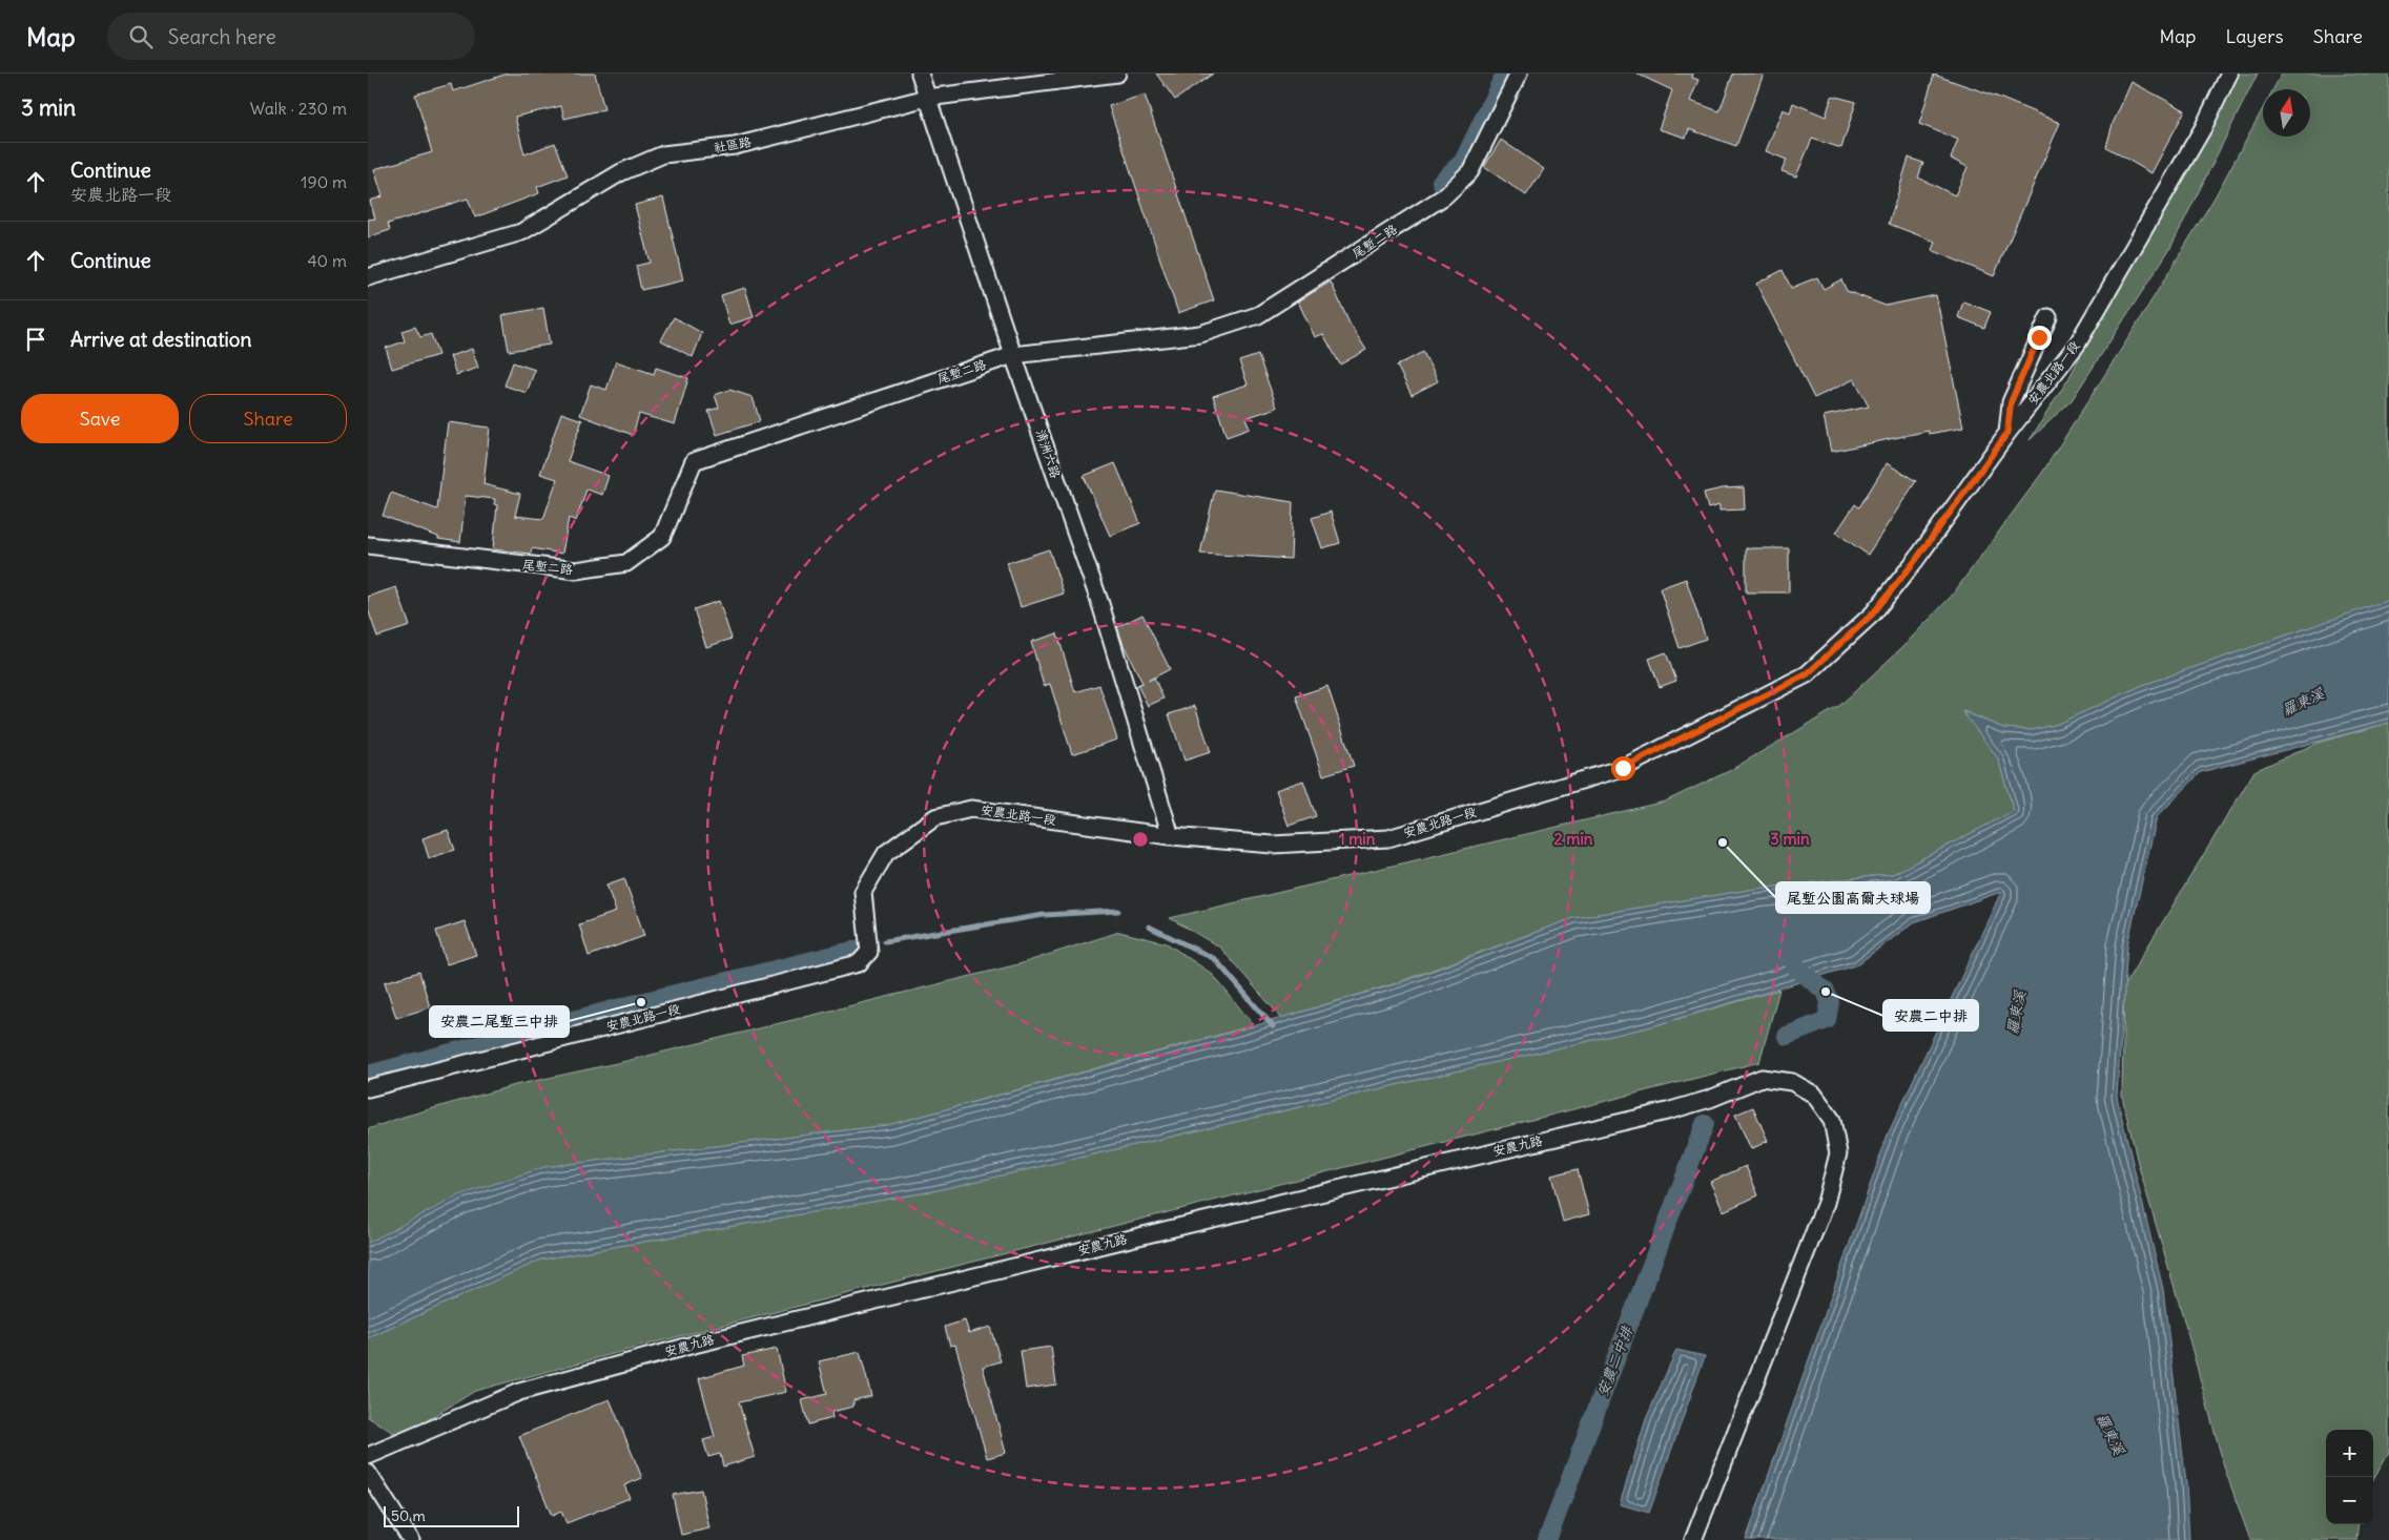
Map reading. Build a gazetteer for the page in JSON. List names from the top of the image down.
{
  "streets": {
    "street": [
      "社區路",
      "尾塹二路",
      "安農北路一段",
      "清洲六路",
      "安農九路"
    ]
  },
  "crossings": [
    ["社區路", "清洲六路"],
    ["尾塹二路", "清洲六路"],
    ["安農北路一段", "清洲六路"]
  ],
  "water": ["羅東溪", "安農二中排"],
  "places": ["尾塹公園高爾夫球場", "安農二中排", "安農二尾塹三中排"],
  "scale_bar": "50 m",
  "north": "top",
  "page": {
    "header": "Map",
    "search": "Search here",
    "nav": ["Map", "Layers", "Share"],
    "heading": ["3 min", "Walk · 230 m"],
    "list": [
      ["Continue", "安農北路一段", "190 m"],
      ["Continue", "40 m"],
      "Arrive at destination"
    ],
    "buttons": ["Save", "Share"],
    "map_buttons": ["+", "−"],
    "scale": "50 m"
  },
  "rings": ["1 min", "2 min", "3 min"]
}
